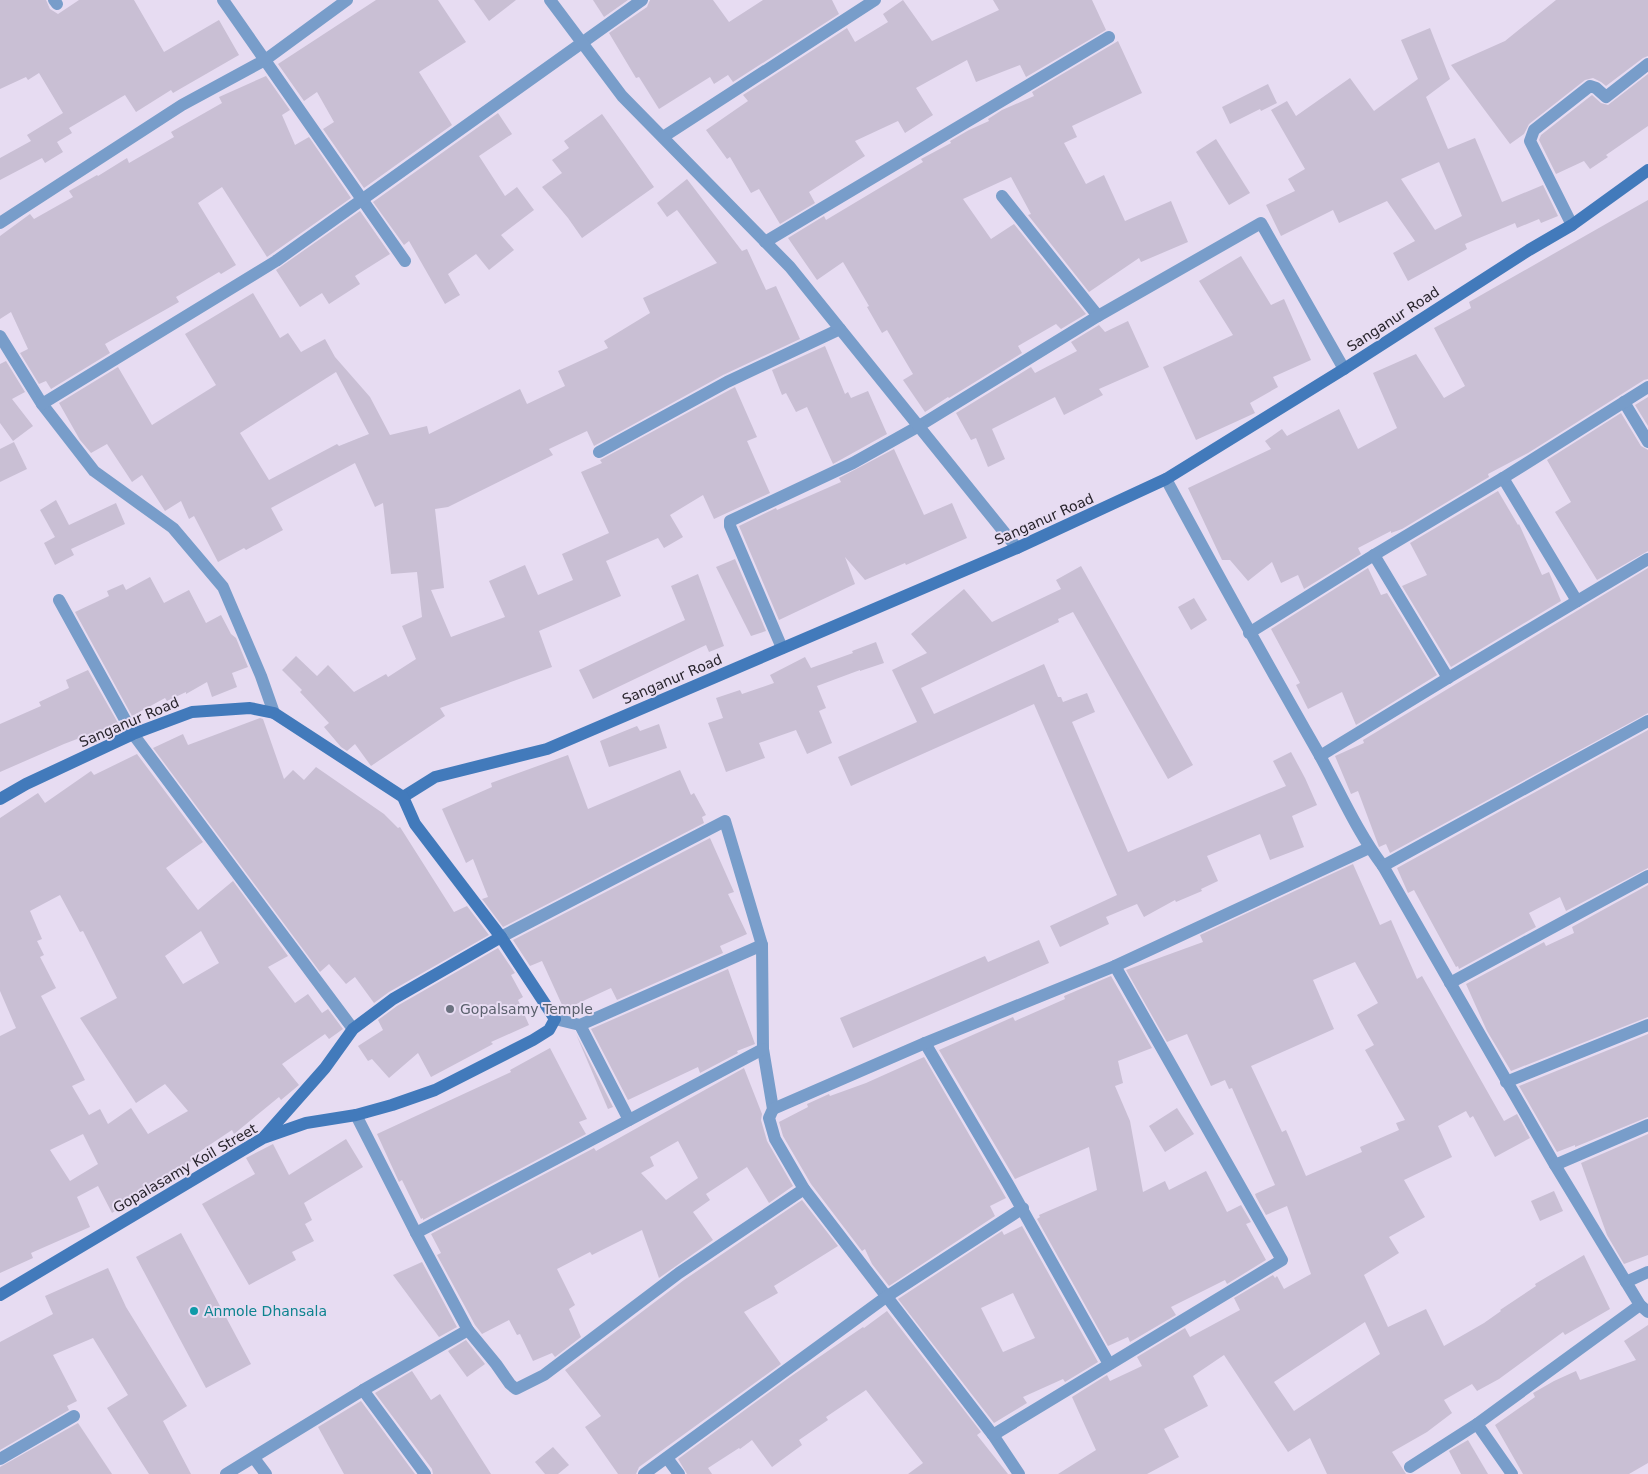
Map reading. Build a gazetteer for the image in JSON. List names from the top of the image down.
{
  "streets": {
    "main road": ["Sanganur Road", "Gopalasamy Koil Street"]
  },
  "places": ["Gopalsamy Temple", "Anmole Dhansala"]
}
